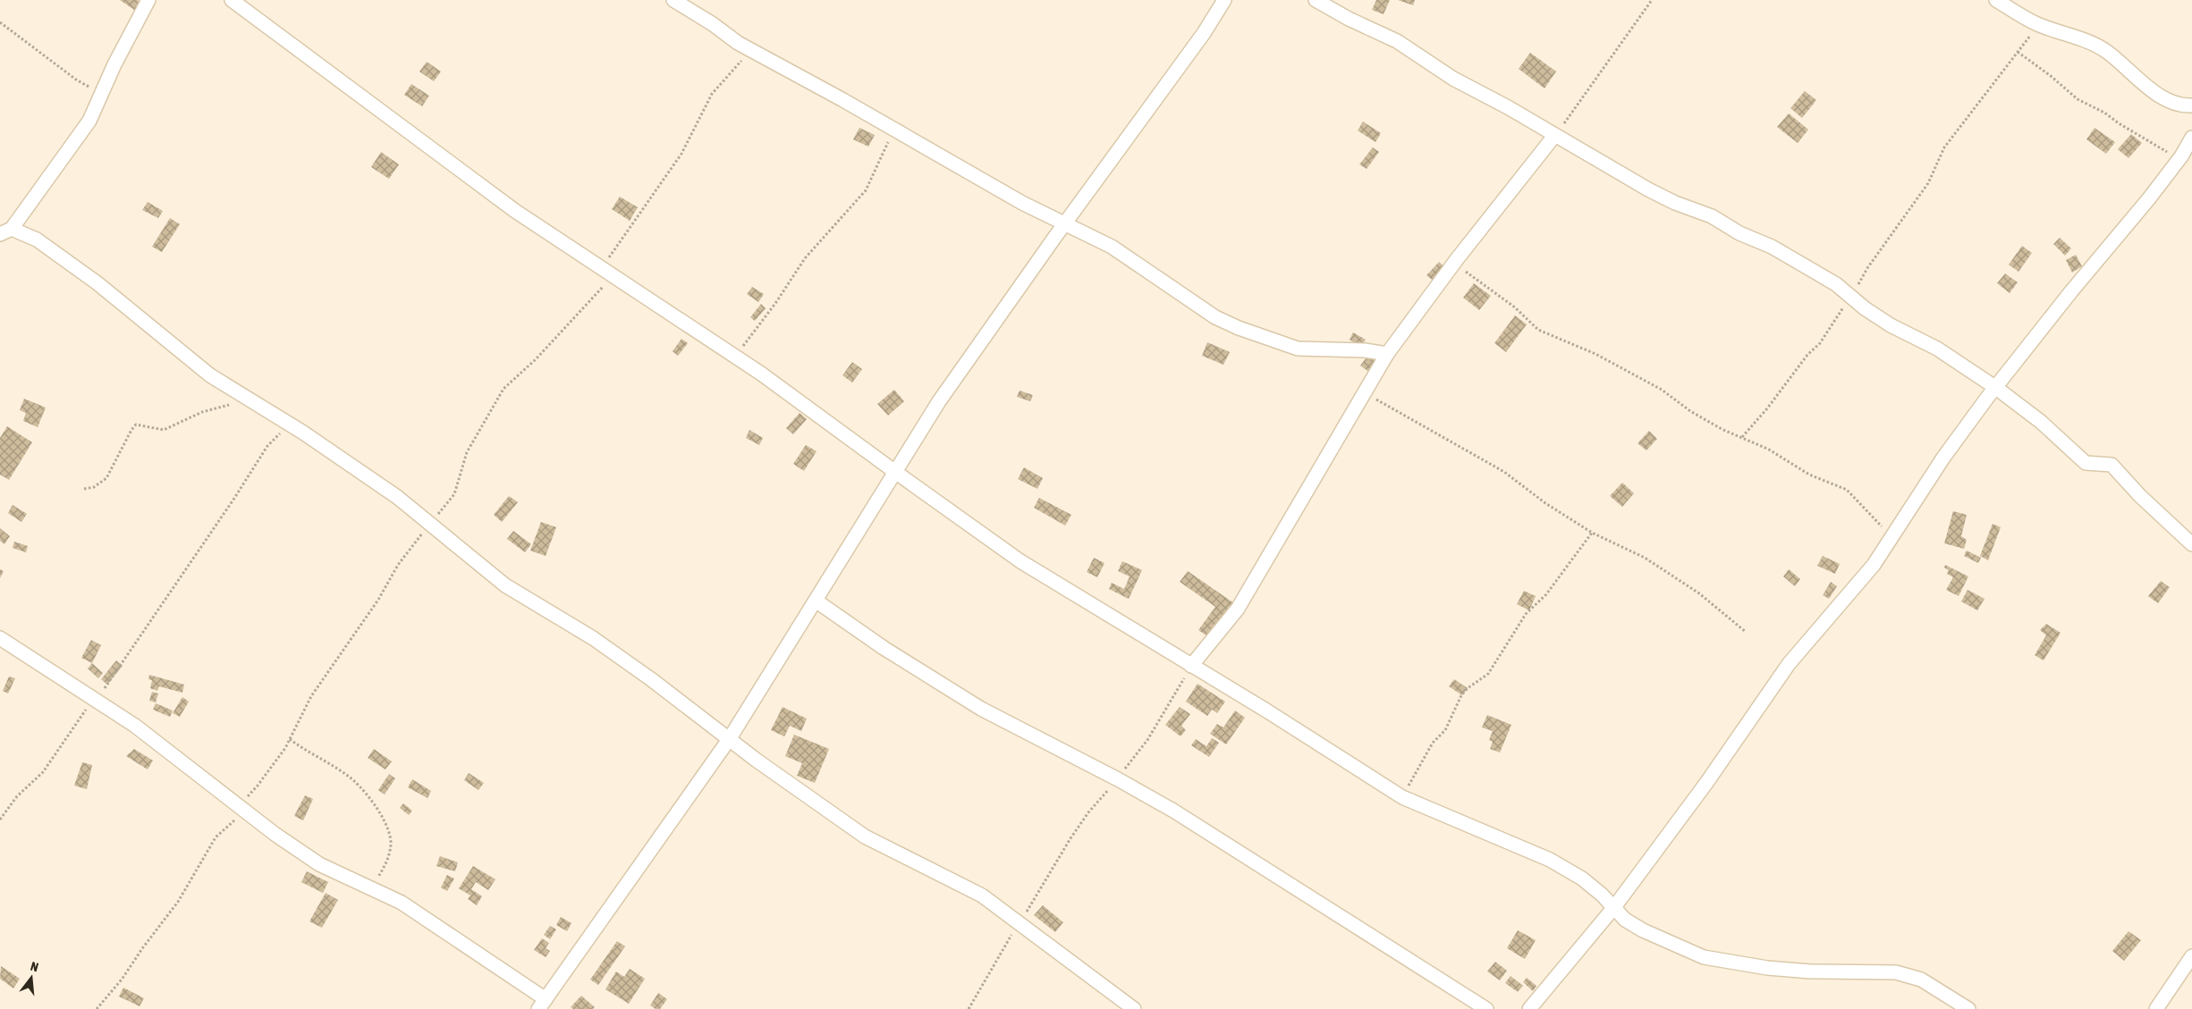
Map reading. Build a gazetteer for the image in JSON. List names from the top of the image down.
{
  "north": "top"
}
